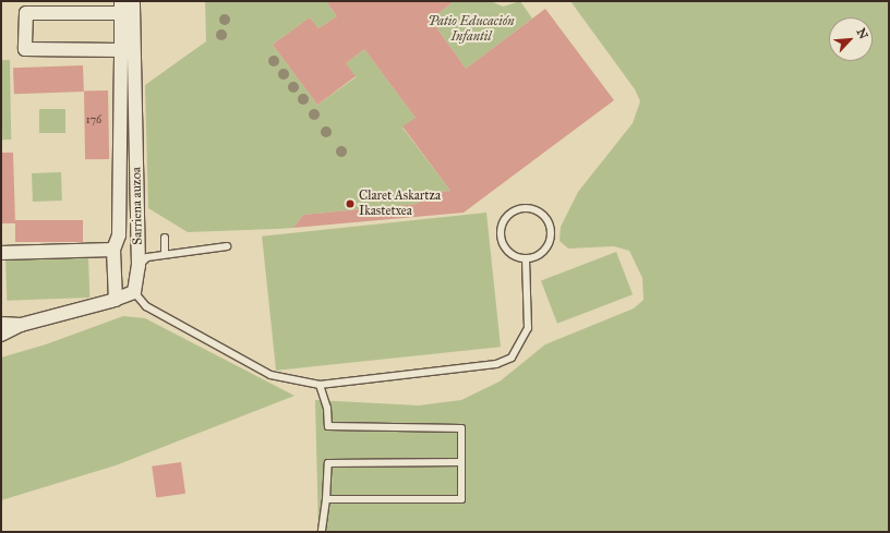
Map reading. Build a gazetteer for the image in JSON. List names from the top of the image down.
{
  "streets": {
    "street": ["Sarriena auzoa"]
  },
  "parks": ["Patio Educación Infantil"],
  "places": ["Claret Askartza Ikastetxea"],
  "house_numbers": ["176"],
  "north": "top right"
}
